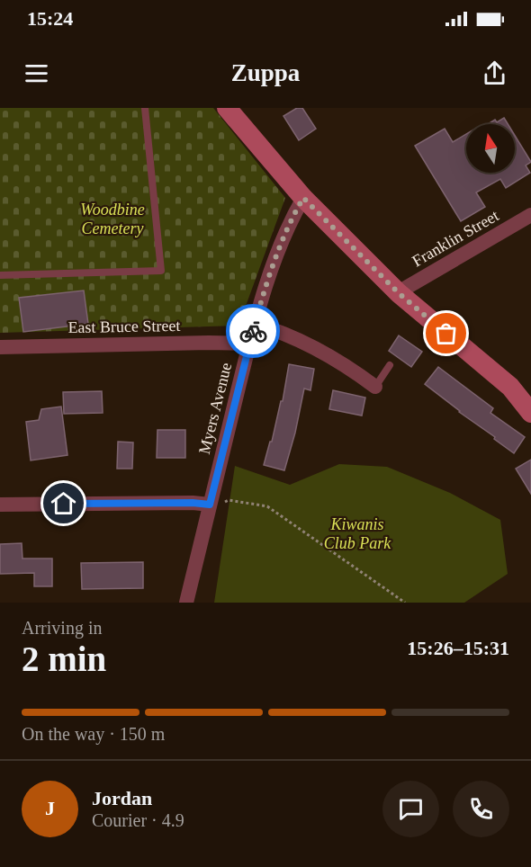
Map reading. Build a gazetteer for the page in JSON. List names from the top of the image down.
{
  "streets": {
    "street": ["Franklin Street", "East Bruce Street", "Myers Avenue"]
  },
  "crossings": [
    ["East Bruce Street", "Myers Avenue"]
  ],
  "parks": ["Woodbine Cemetery", "Kiwanis Club Park"],
  "north": "top",
  "page": {
    "status": "15:24",
    "header": "Zuppa",
    "heading": ["2 min", "Arriving in", "15:26–15:31"],
    "panel": ["Jordan", "Courier · 4.9"],
    "bar": "On the way · 150 m",
    "round": "J"
  }
}
